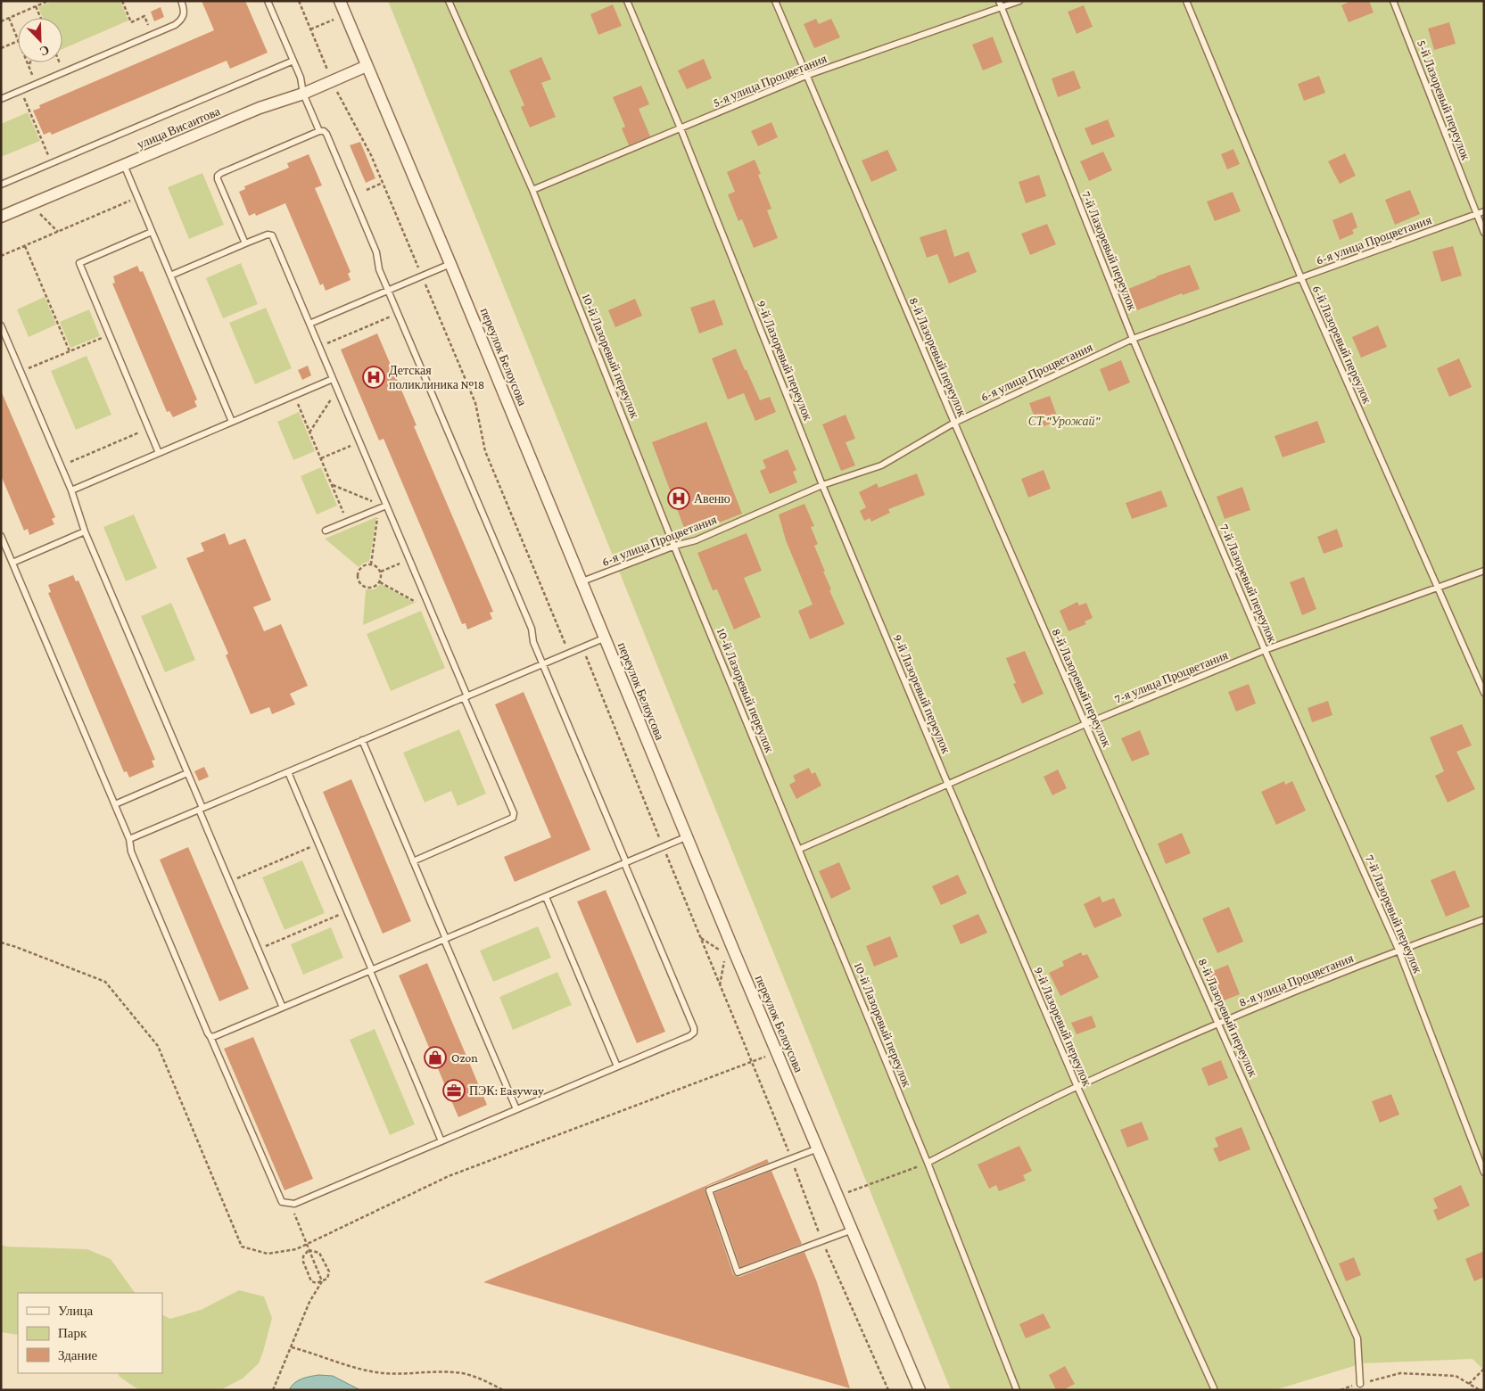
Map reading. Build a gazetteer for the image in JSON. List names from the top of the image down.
{
  "streets": {
    "street": ["улица Висаитова", "переулок Белоусова"],
    "lane": [
      "5-я улица Процветания",
      "5-й Лазоревый переулок",
      "6-я улица Процветания",
      "7-й Лазоревый переулок",
      "6-й Лазоревый переулок",
      "10-й Лазоревый переулок",
      "8-й Лазоревый переулок",
      "9-й Лазоревый переулок",
      "7-я улица Процветания",
      "8-я улица Процветания"
    ]
  },
  "crossings": [
    ["5-я улица Процветания", "7-й Лазоревый переулок"],
    ["5-я улица Процветания", "10-й Лазоревый переулок"],
    ["5-я улица Процветания", "8-й Лазоревый переулок"],
    ["5-я улица Процветания", "9-й Лазоревый переулок"],
    ["5-й Лазоревый переулок", "6-я улица Процветания"],
    ["улица Висаитова", "переулок Белоусова"],
    ["6-я улица Процветания", "7-й Лазоревый переулок"],
    ["6-я улица Процветания", "6-й Лазоревый переулок"],
    ["6-я улица Процветания", "10-й Лазоревый переулок"],
    ["6-я улица Процветания", "переулок Белоусова"],
    ["6-я улица Процветания", "8-й Лазоревый переулок"],
    ["6-я улица Процветания", "9-й Лазоревый переулок"],
    ["7-й Лазоревый переулок", "7-я улица Процветания"],
    ["7-й Лазоревый переулок", "8-я улица Процветания"],
    ["6-й Лазоревый переулок", "7-я улица Процветания"],
    ["10-й Лазоревый переулок", "7-я улица Процветания"],
    ["10-й Лазоревый переулок", "8-я улица Процветания"],
    ["8-й Лазоревый переулок", "7-я улица Процветания"],
    ["8-й Лазоревый переулок", "8-я улица Процветания"],
    ["9-й Лазоревый переулок", "7-я улица Процветания"],
    ["9-й Лазоревый переулок", "8-я улица Процветания"]
  ],
  "parks": ["СТ \"Урожай\""],
  "places": {
    "hospital": ["Детская поликлиника №18", "Авеню"],
    "shop": ["Ozon"],
    "office": ["ПЭК: Easyway"]
  },
  "legend": ["Улица", "Парк", "Здание"],
  "north": "bottom right"
}
